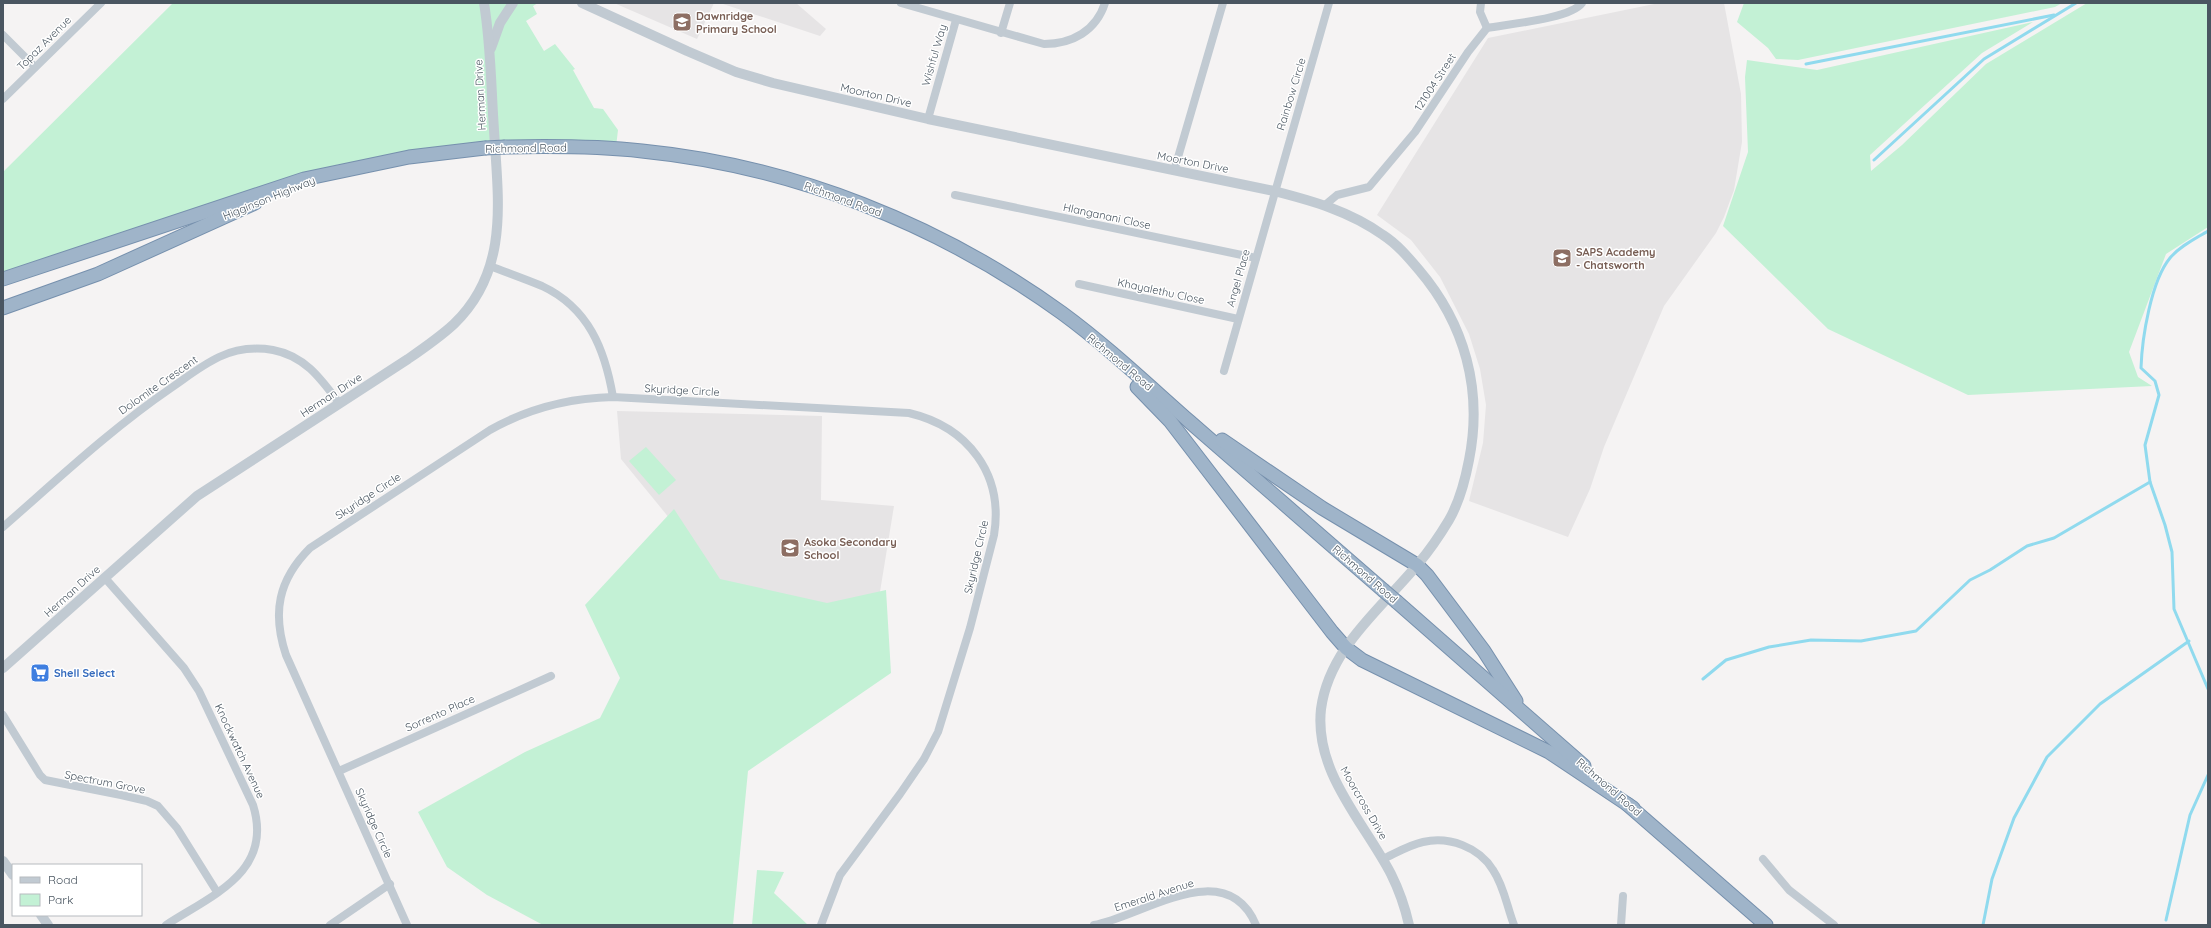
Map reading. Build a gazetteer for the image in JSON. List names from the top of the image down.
{
  "streets": {
    "highway": ["Richmond Road", "Higginson Highway"],
    "street": [
      "Topaz Avenue",
      "Wishful Way",
      "121004 Street",
      "Rainbow Circle",
      "Herman Drive",
      "Moorton Drive",
      "Hlanganani Close",
      "Angel Place",
      "Khayalethu Close",
      "Dolomite Crescent",
      "Skyridge Circle",
      "Sorrento Place",
      "Knockwatch Avenue",
      "Spectrum Grove",
      "Moorcross Drive",
      "Emerald Avenue"
    ]
  },
  "crossings": [
    ["Wishful Way", "Moorton Drive"],
    ["121004 Street", "Moorton Drive"],
    ["Rainbow Circle", "Moorton Drive"],
    ["Rainbow Circle", "Angel Place"],
    ["Herman Drive", "Dolomite Crescent"],
    ["Herman Drive", "Knockwatch Avenue"],
    ["Moorton Drive", "Angel Place"],
    ["Moorton Drive", "Moorcross Drive"],
    ["Richmond Road", "Higginson Highway"],
    ["Hlanganani Close", "Angel Place"],
    ["Angel Place", "Khayalethu Close"],
    ["Skyridge Circle", "Sorrento Place"],
    ["Knockwatch Avenue", "Spectrum Grove"]
  ],
  "places": {
    "school or university": ["Dawnridge Primary School", "SAPS Academy - Chatsworth", "Asoka Secondary School"],
    "supermarket": ["Shell Select"]
  },
  "legend": ["Road", "Park"]
}
